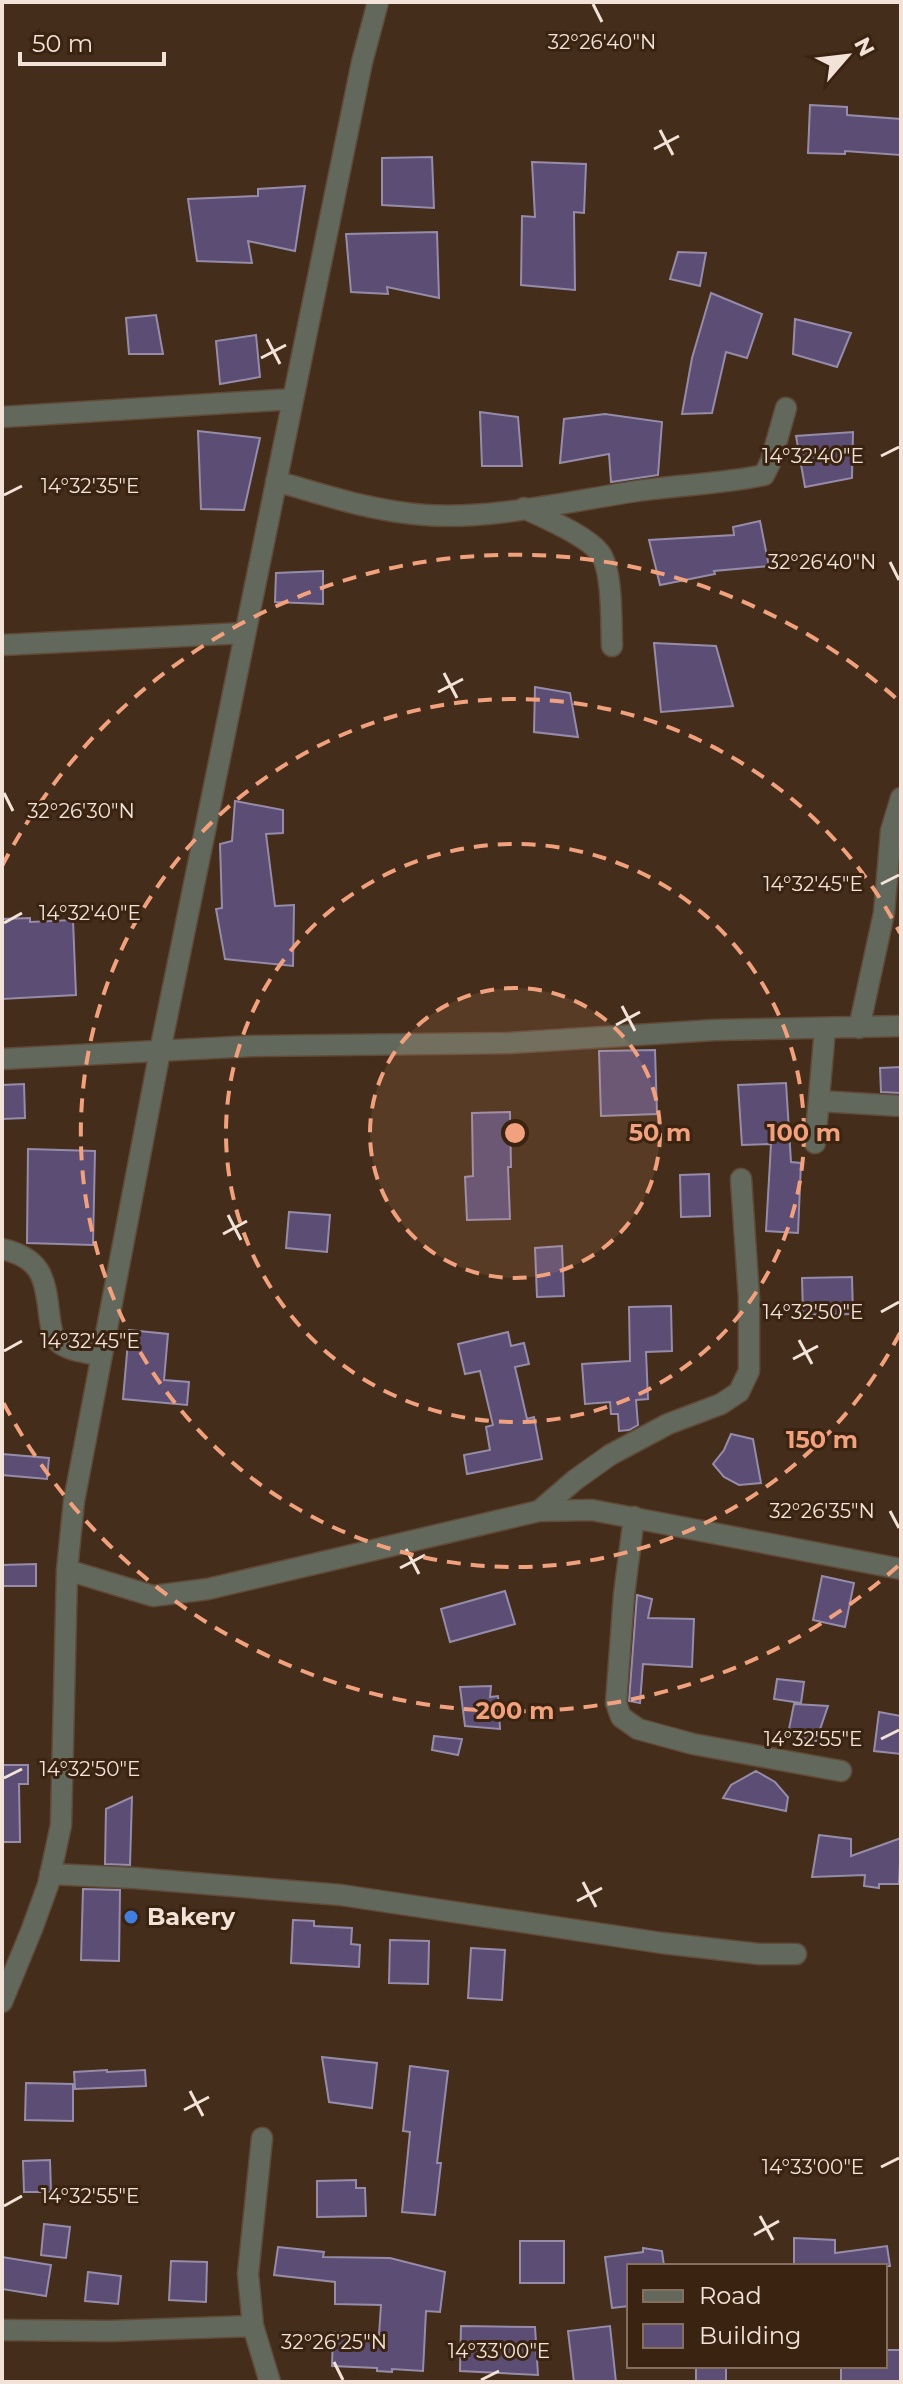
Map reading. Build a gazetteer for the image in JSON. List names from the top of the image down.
{
  "places": ["Bakery"],
  "legend": ["Road", "Building"],
  "scale_bar": "50 m",
  "north": "top right",
  "coordinates": [
    "32°26'40\"N",
    "14°32'40\"E",
    "14°32'35\"E",
    "32°26'30\"N",
    "14°32'45\"E",
    "14°32'50\"E",
    "32°26'35\"N",
    "14°32'55\"E",
    "14°33'00\"E",
    "32°26'25\"N"
  ],
  "rings": [
    "50 m",
    "100 m",
    "150 m",
    "200 m"
  ]
}
